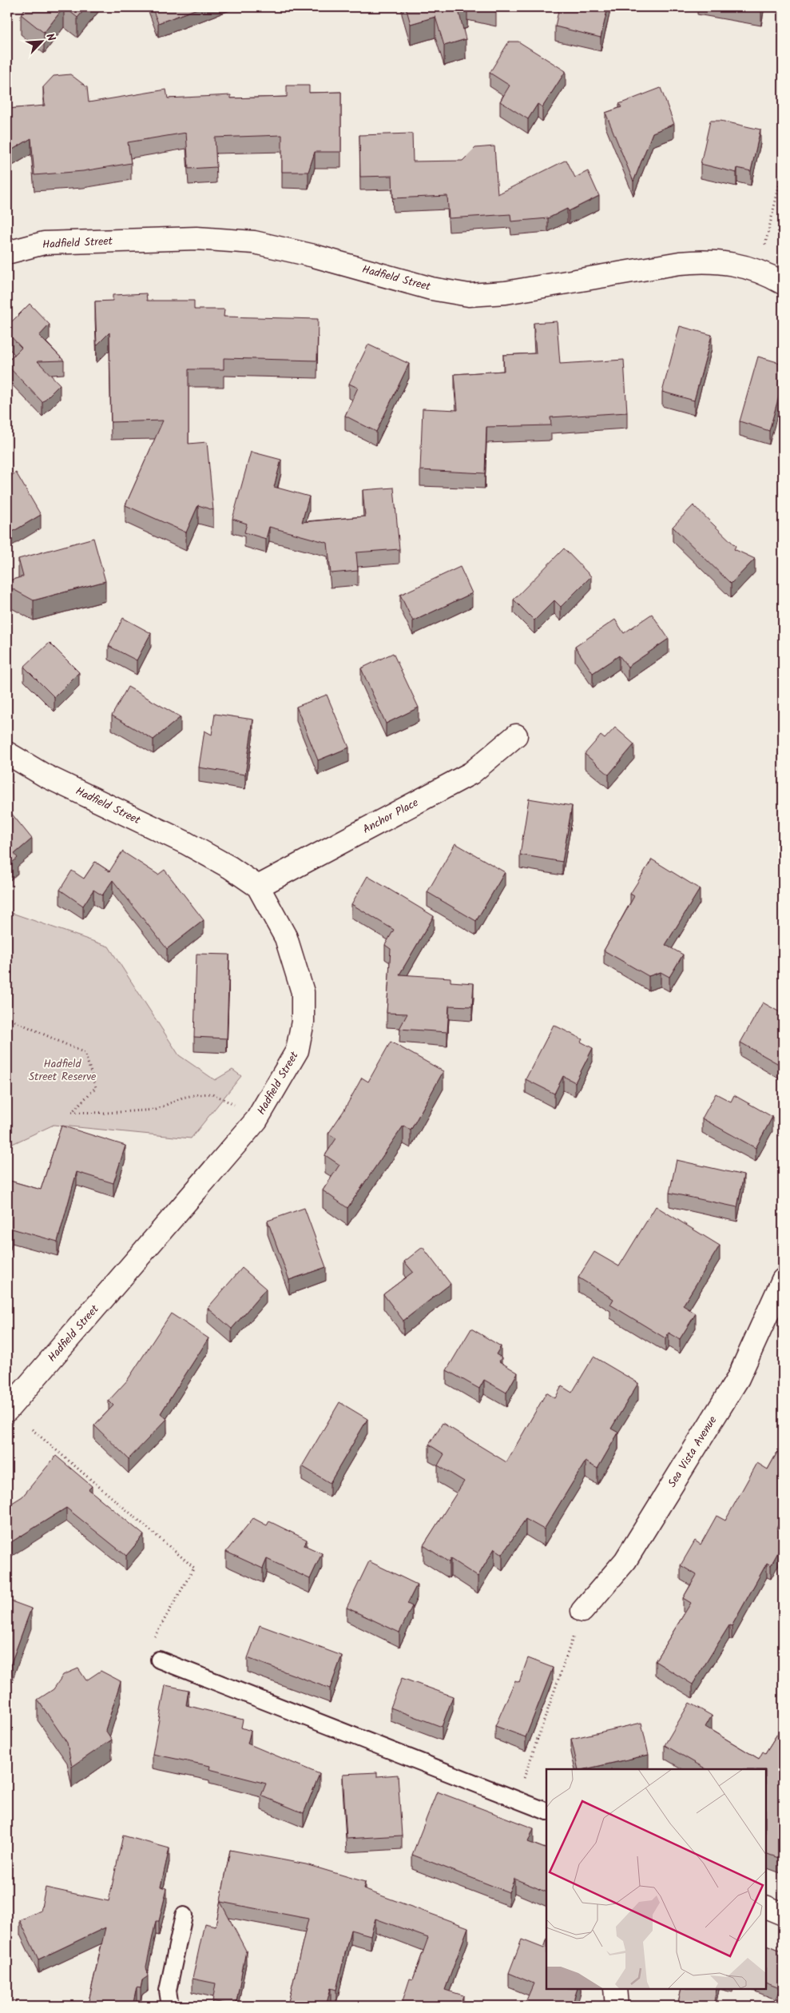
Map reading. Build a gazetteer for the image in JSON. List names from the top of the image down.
{
  "streets": {
    "street": ["Hadfield Street", "Anchor Place", "Sea Vista Avenue"]
  },
  "crossings": [
    ["Hadfield Street", "Anchor Place"]
  ],
  "parks": ["Hadfield Street Reserve"],
  "north": "top right"
}
